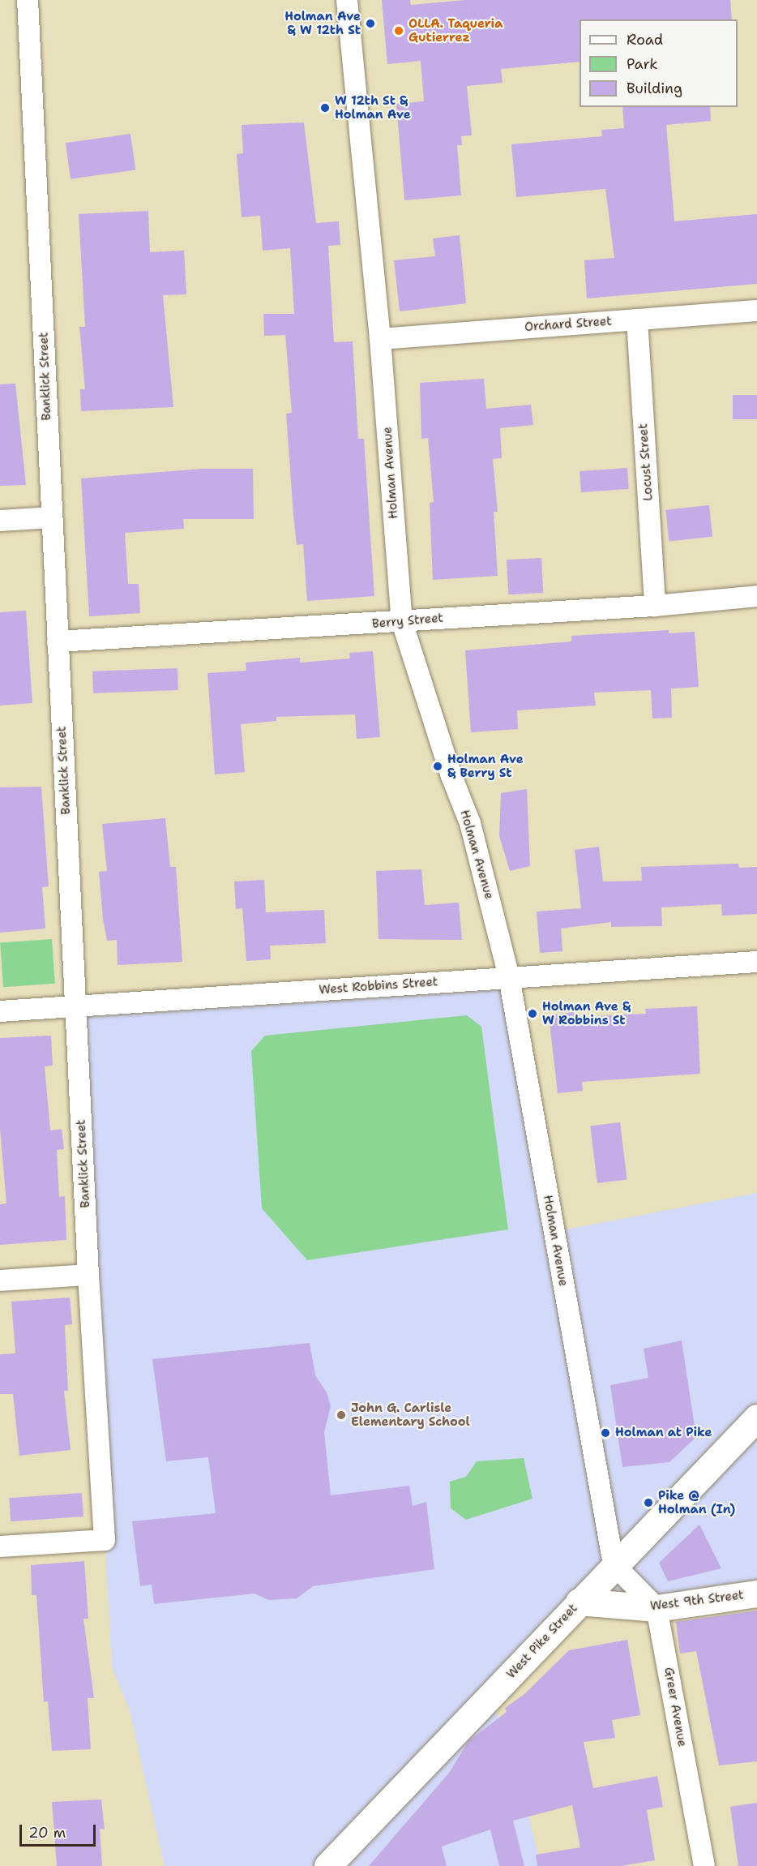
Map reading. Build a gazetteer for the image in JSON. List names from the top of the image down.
{
  "streets": {
    "main road": ["West 9th Street", "West Pike Street"],
    "street": [
      "Orchard Street",
      "Banklick Street",
      "Locust Street",
      "Holman Avenue",
      "Berry Street",
      "West Robbins Street",
      "Greer Avenue"
    ]
  },
  "crossings": [
    ["Orchard Street", "Locust Street"],
    ["Orchard Street", "Holman Avenue"],
    ["Banklick Street", "Berry Street"],
    ["Banklick Street", "West Robbins Street"],
    ["Locust Street", "Berry Street"],
    ["Holman Avenue", "Berry Street"],
    ["Holman Avenue", "West Robbins Street"],
    ["Holman Avenue", "West Pike Street"],
    ["West 9th Street", "West Pike Street"],
    ["West 9th Street", "Greer Avenue"]
  ],
  "places": [
    "Holman Ave & W 12th St",
    "OLLA. Taqueria Gutierrez",
    "W 12th St & Holman Ave",
    "Holman Ave & Berry St",
    "Holman Ave & W Robbins St",
    "John G. Carlisle Elementary School",
    "Holman at Pike",
    "Pike @ Holman (In)"
  ],
  "legend": ["Road", "Park", "Building"],
  "scale_bar": "20 m"
}
